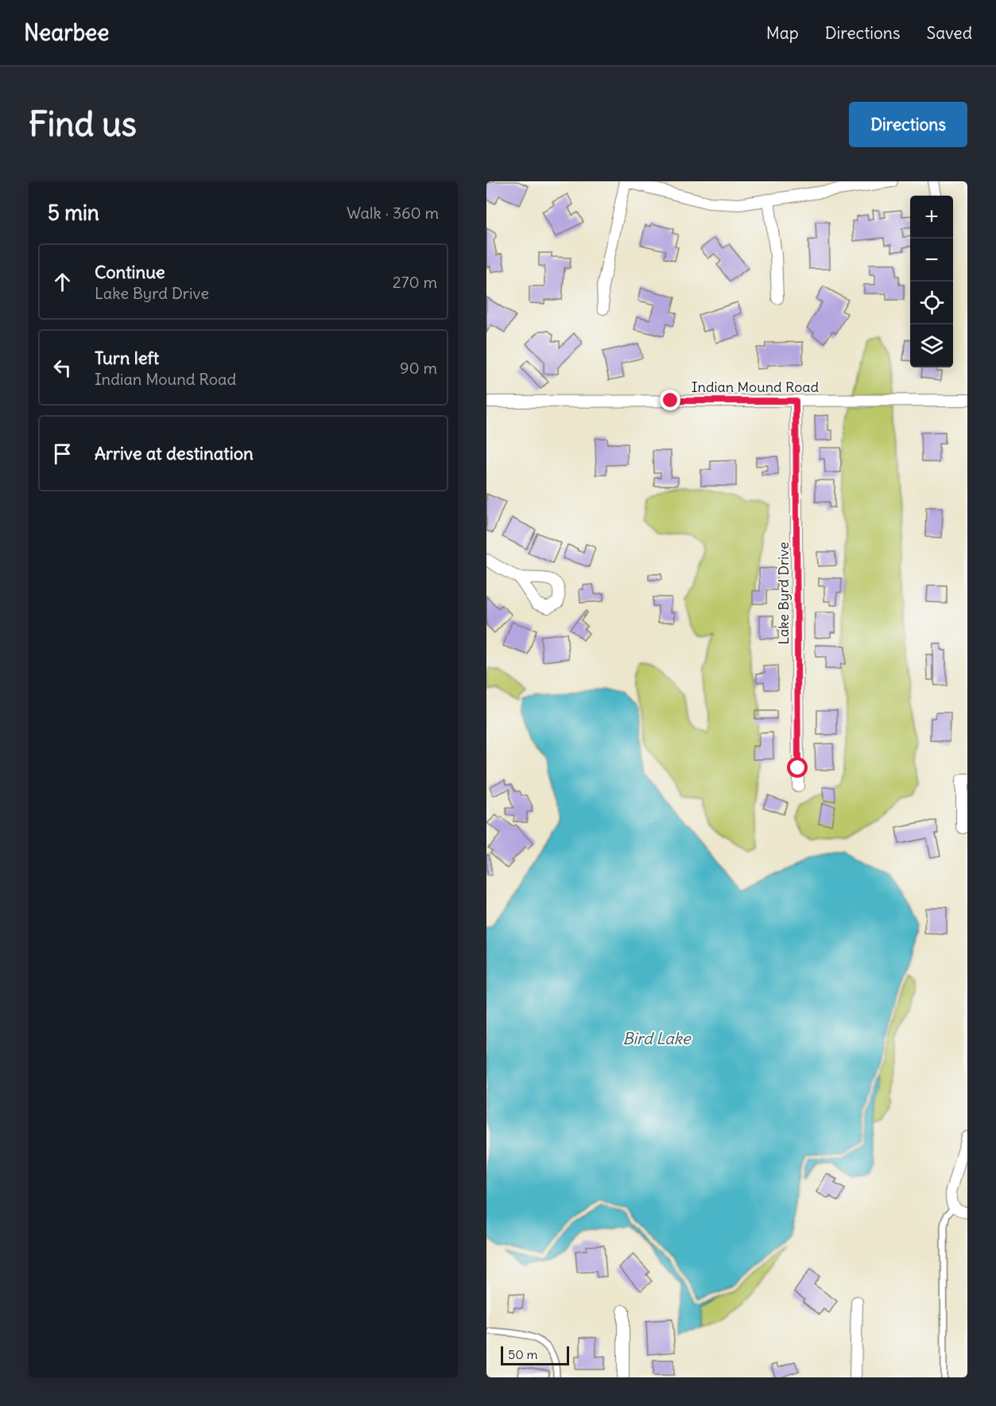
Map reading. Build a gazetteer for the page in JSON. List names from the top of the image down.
{
  "streets": {
    "street": ["Indian Mound Road", "Lake Byrd Drive"]
  },
  "crossings": [
    ["Indian Mound Road", "Lake Byrd Drive"]
  ],
  "water": ["Bird Lake"],
  "scale_bar": "50 m",
  "page": {
    "header": "Nearbee",
    "nav": ["Map", "Directions", "Saved"],
    "buttons": "Directions",
    "title": "Find us",
    "heading": ["5 min", "Walk · 360 m"],
    "map_buttons": ["+", "−"],
    "list": [
      ["Continue", "Lake Byrd Drive", "270 m"],
      ["Turn left", "Indian Mound Road", "90 m"],
      "Arrive at destination"
    ],
    "scale": "50 m"
  }
}
